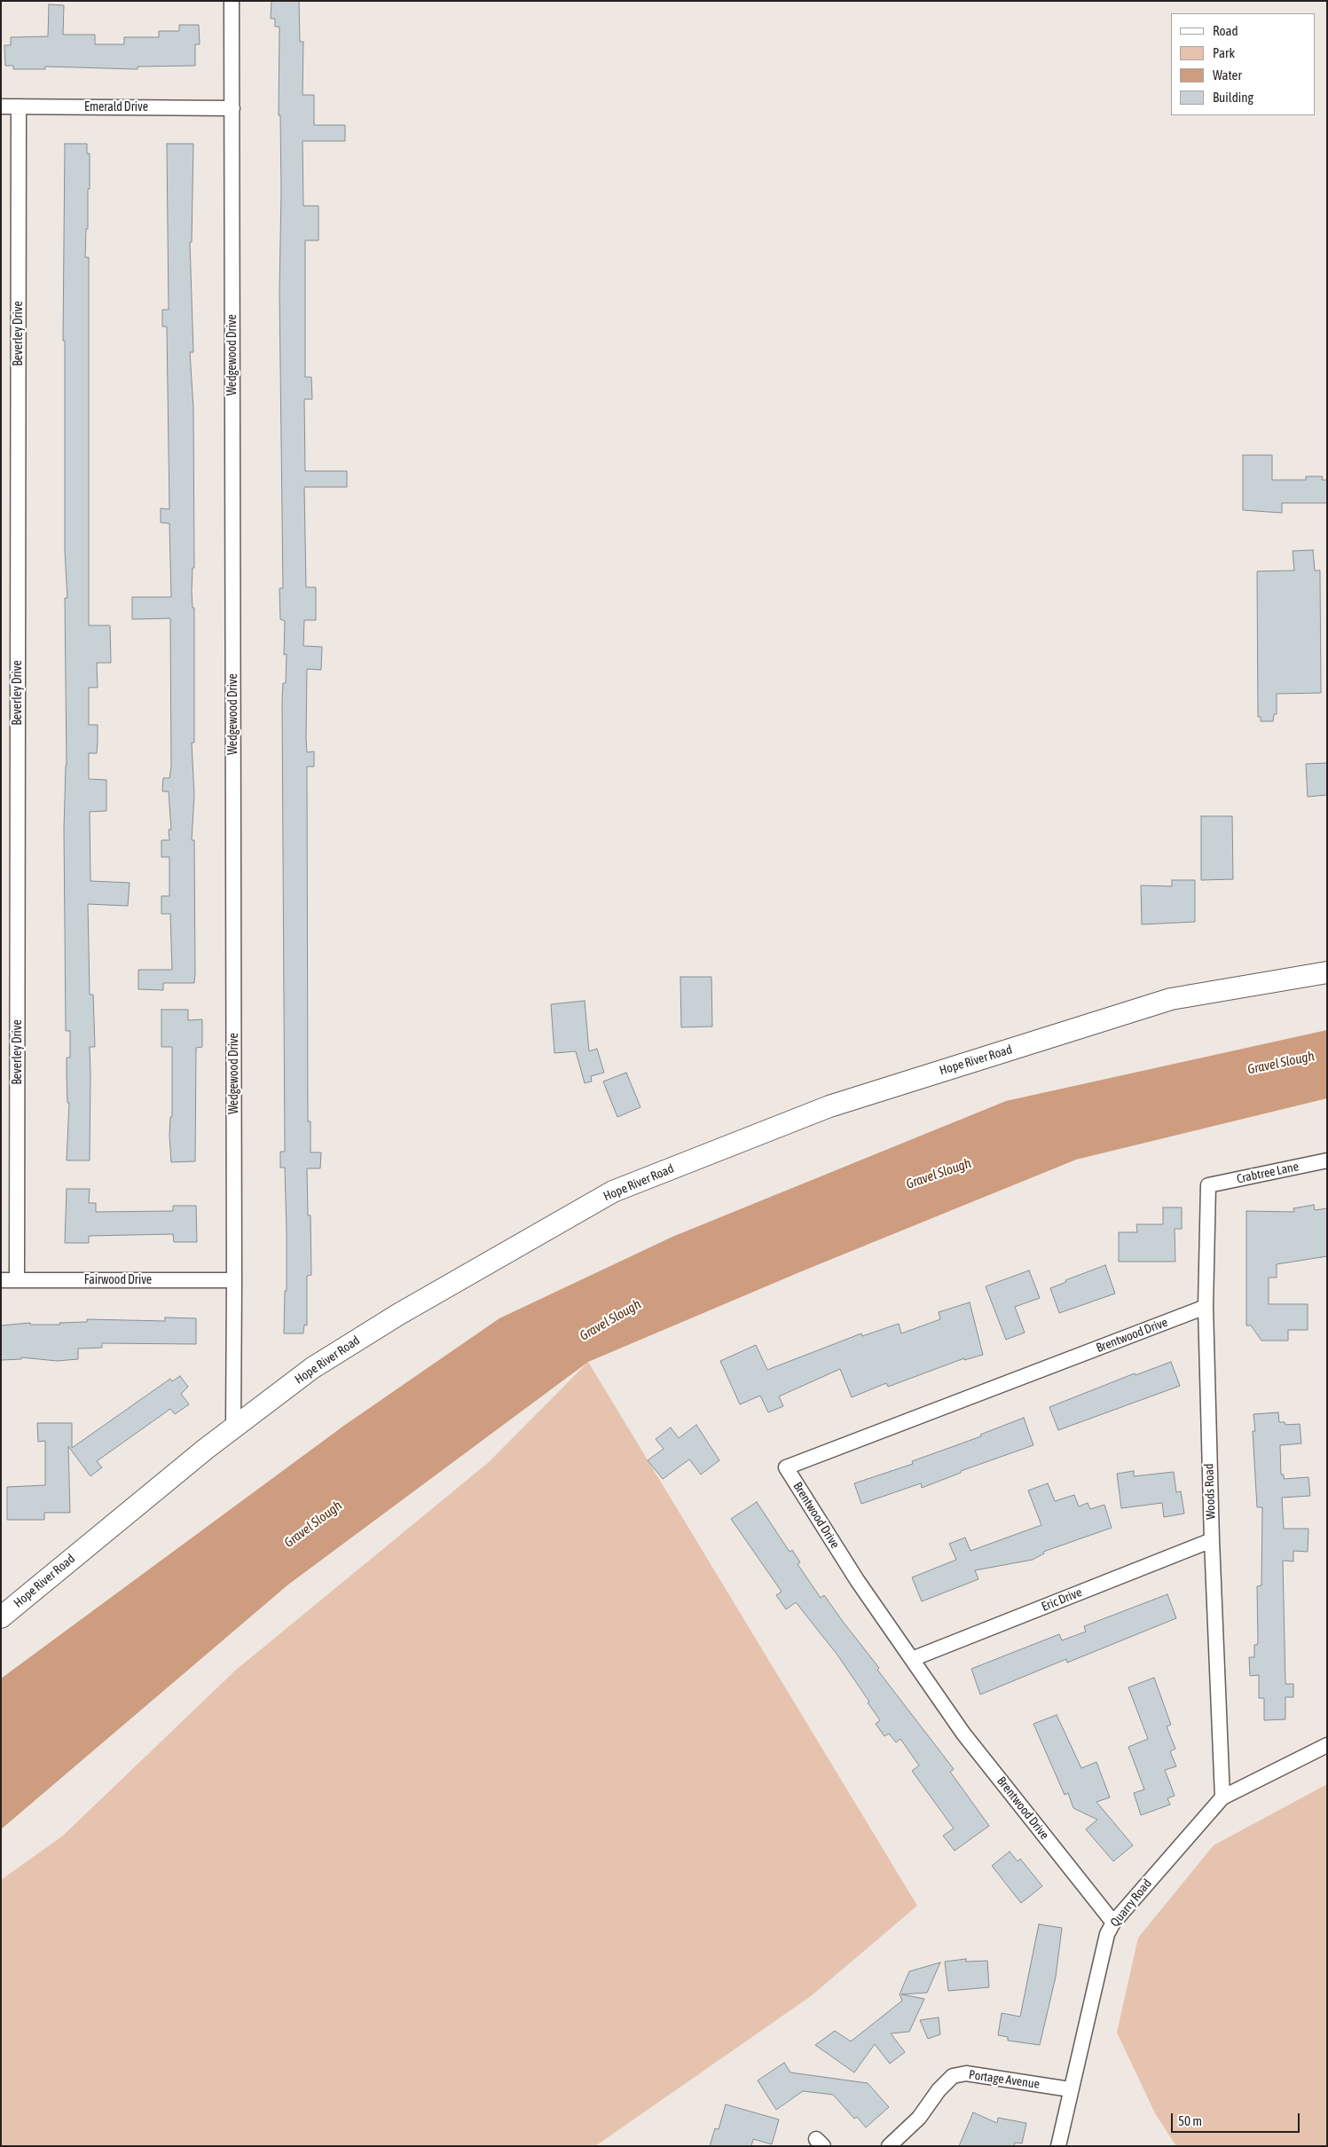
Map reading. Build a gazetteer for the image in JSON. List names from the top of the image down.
{
  "streets": {
    "street": [
      "Emerald Drive",
      "Beverley Drive",
      "Wedgewood Drive",
      "Hope River Road",
      "Crabtree Lane",
      "Fairwood Drive",
      "Brentwood Drive",
      "Woods Road",
      "Eric Drive",
      "Quarry Road",
      "Portage Avenue"
    ]
  },
  "crossings": [
    ["Emerald Drive", "Beverley Drive"],
    ["Emerald Drive", "Wedgewood Drive"],
    ["Beverley Drive", "Fairwood Drive"],
    ["Wedgewood Drive", "Hope River Road"],
    ["Wedgewood Drive", "Fairwood Drive"],
    ["Crabtree Lane", "Woods Road"],
    ["Brentwood Drive", "Woods Road"],
    ["Brentwood Drive", "Eric Drive"],
    ["Brentwood Drive", "Quarry Road"],
    ["Woods Road", "Eric Drive"],
    ["Woods Road", "Quarry Road"],
    ["Quarry Road", "Portage Avenue"]
  ],
  "water": ["Gravel Slough"],
  "legend": [
    "Road",
    "Park",
    "Water",
    "Building"
  ],
  "scale_bar": "50 m"
}
